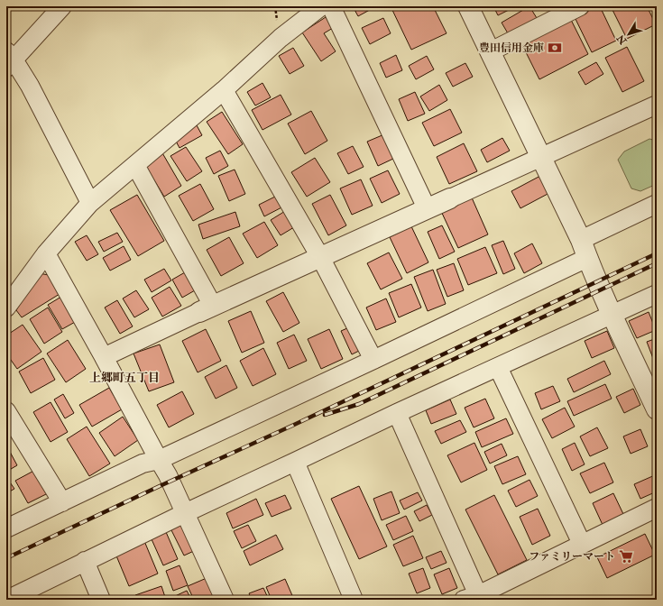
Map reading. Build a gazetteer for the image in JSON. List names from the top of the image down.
{
  "districts": ["上郷町五丁目"],
  "places": {
    "bank": ["豊田信用金庫"],
    "supermarket": ["ファミリーマート"]
  },
  "north": "bottom left"
}
